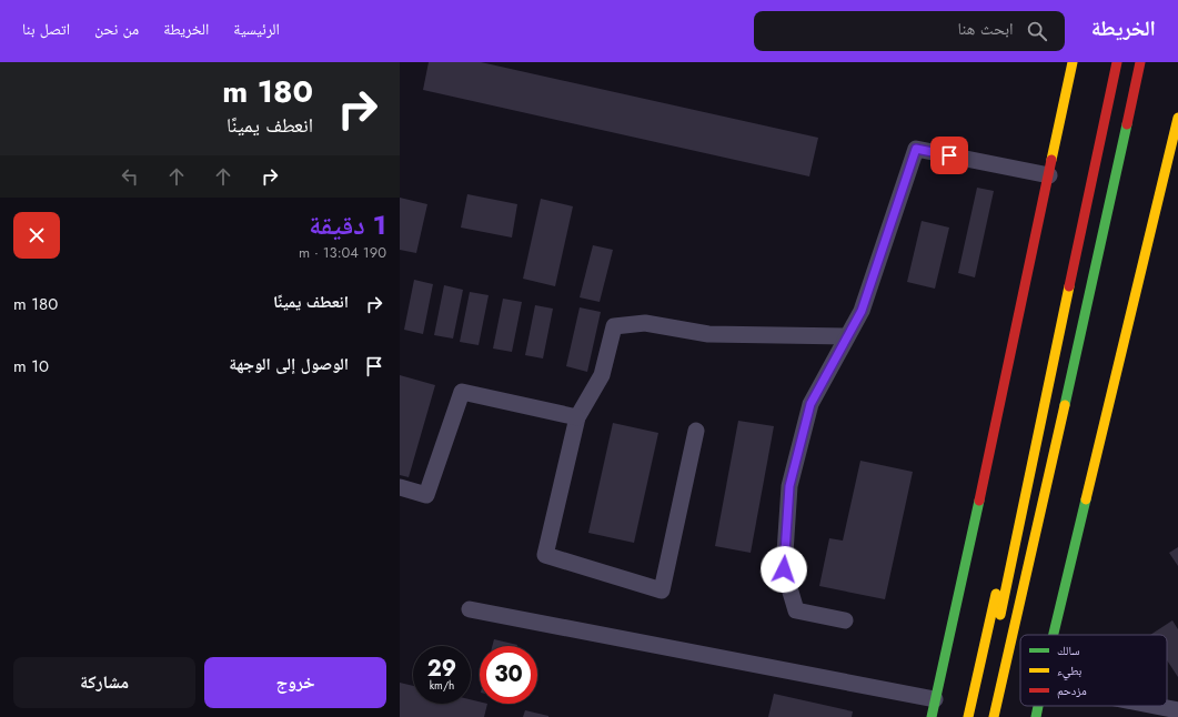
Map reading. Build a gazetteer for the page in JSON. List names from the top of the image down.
{
  "legend": ["سالك", "بطيء", "مزدحم"],
  "page": {
    "header": "الخريطة",
    "search": "ابحث هنا",
    "nav": [
      "الرئيسية",
      "الخريطة",
      "من نحن",
      "اتصل بنا"
    ],
    "turn": ["180 m", "انعطف يمينًا"],
    "heading": ["1 دقيقة", "190 m · 13:04"],
    "list": [
      {
        "name": "انعطف يمينًا",
        "value": "180 m"
      },
      {
        "name": "الوصول إلى الوجهة",
        "value": "10 m"
      }
    ],
    "speed": "29 km/h",
    "limit": "30",
    "buttons": ["خروج", "مشاركة"]
  }
}
